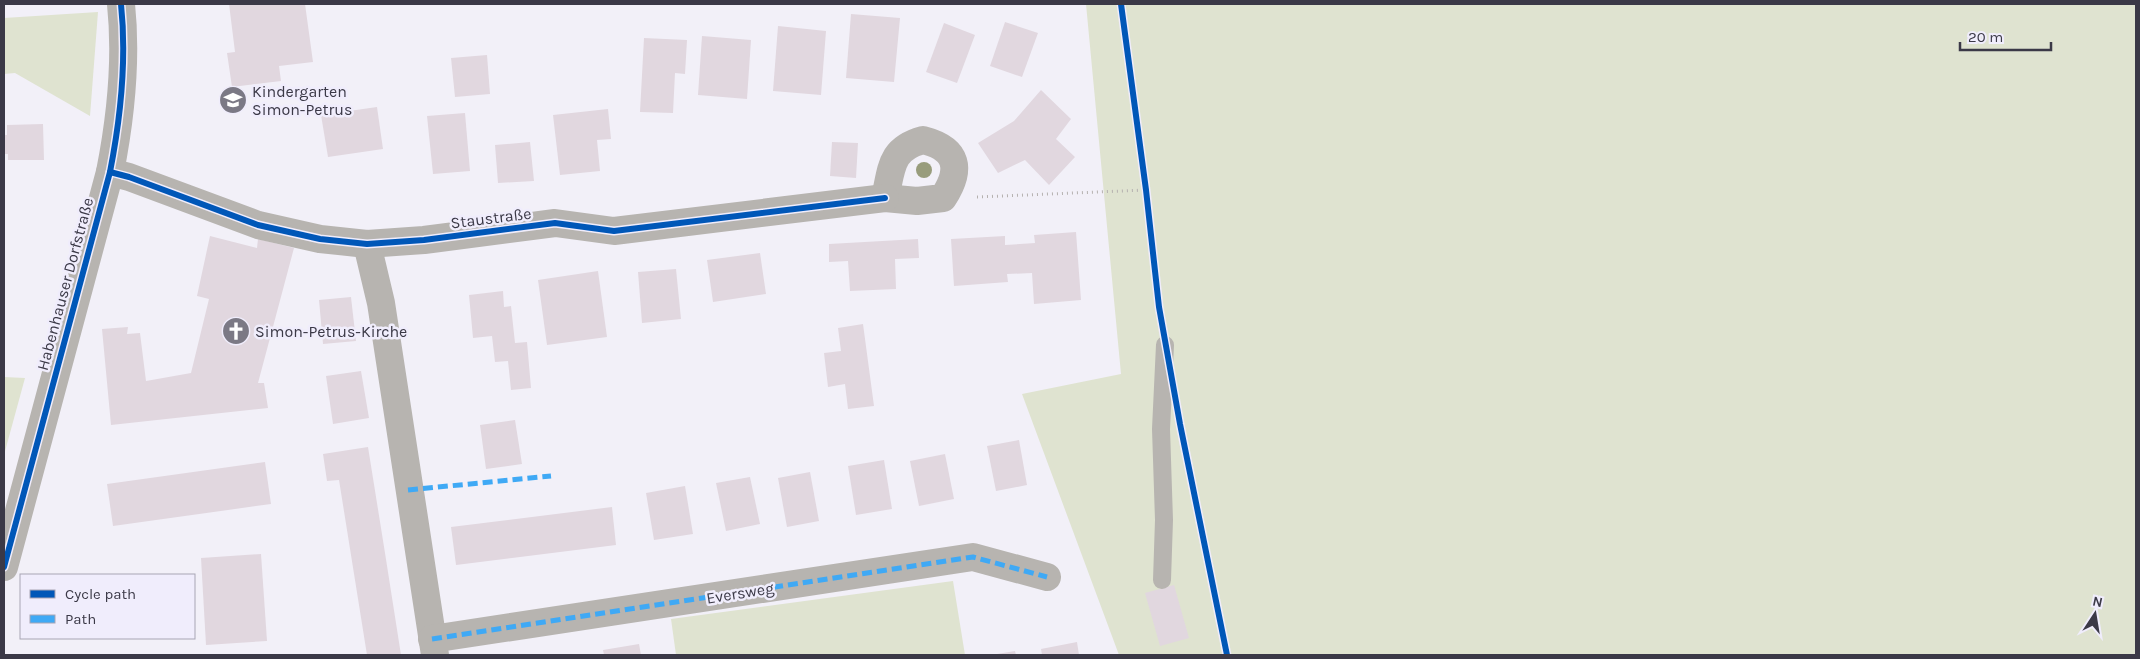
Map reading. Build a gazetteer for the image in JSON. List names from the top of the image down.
{
  "streets": {
    "street": ["Staustraße", "Habenhauser Dorfstraße", "Eversweg"]
  },
  "crossings": [
    ["Staustraße", "Habenhauser Dorfstraße"],
    ["Staustraße", "Eversweg"]
  ],
  "places": {
    "school or university": ["Kindergarten Simon-Petrus"],
    "church": ["Simon-Petrus-Kirche"]
  },
  "legend": ["Cycle path", "Path"],
  "scale_bar": "20 m",
  "north": "top"
}
